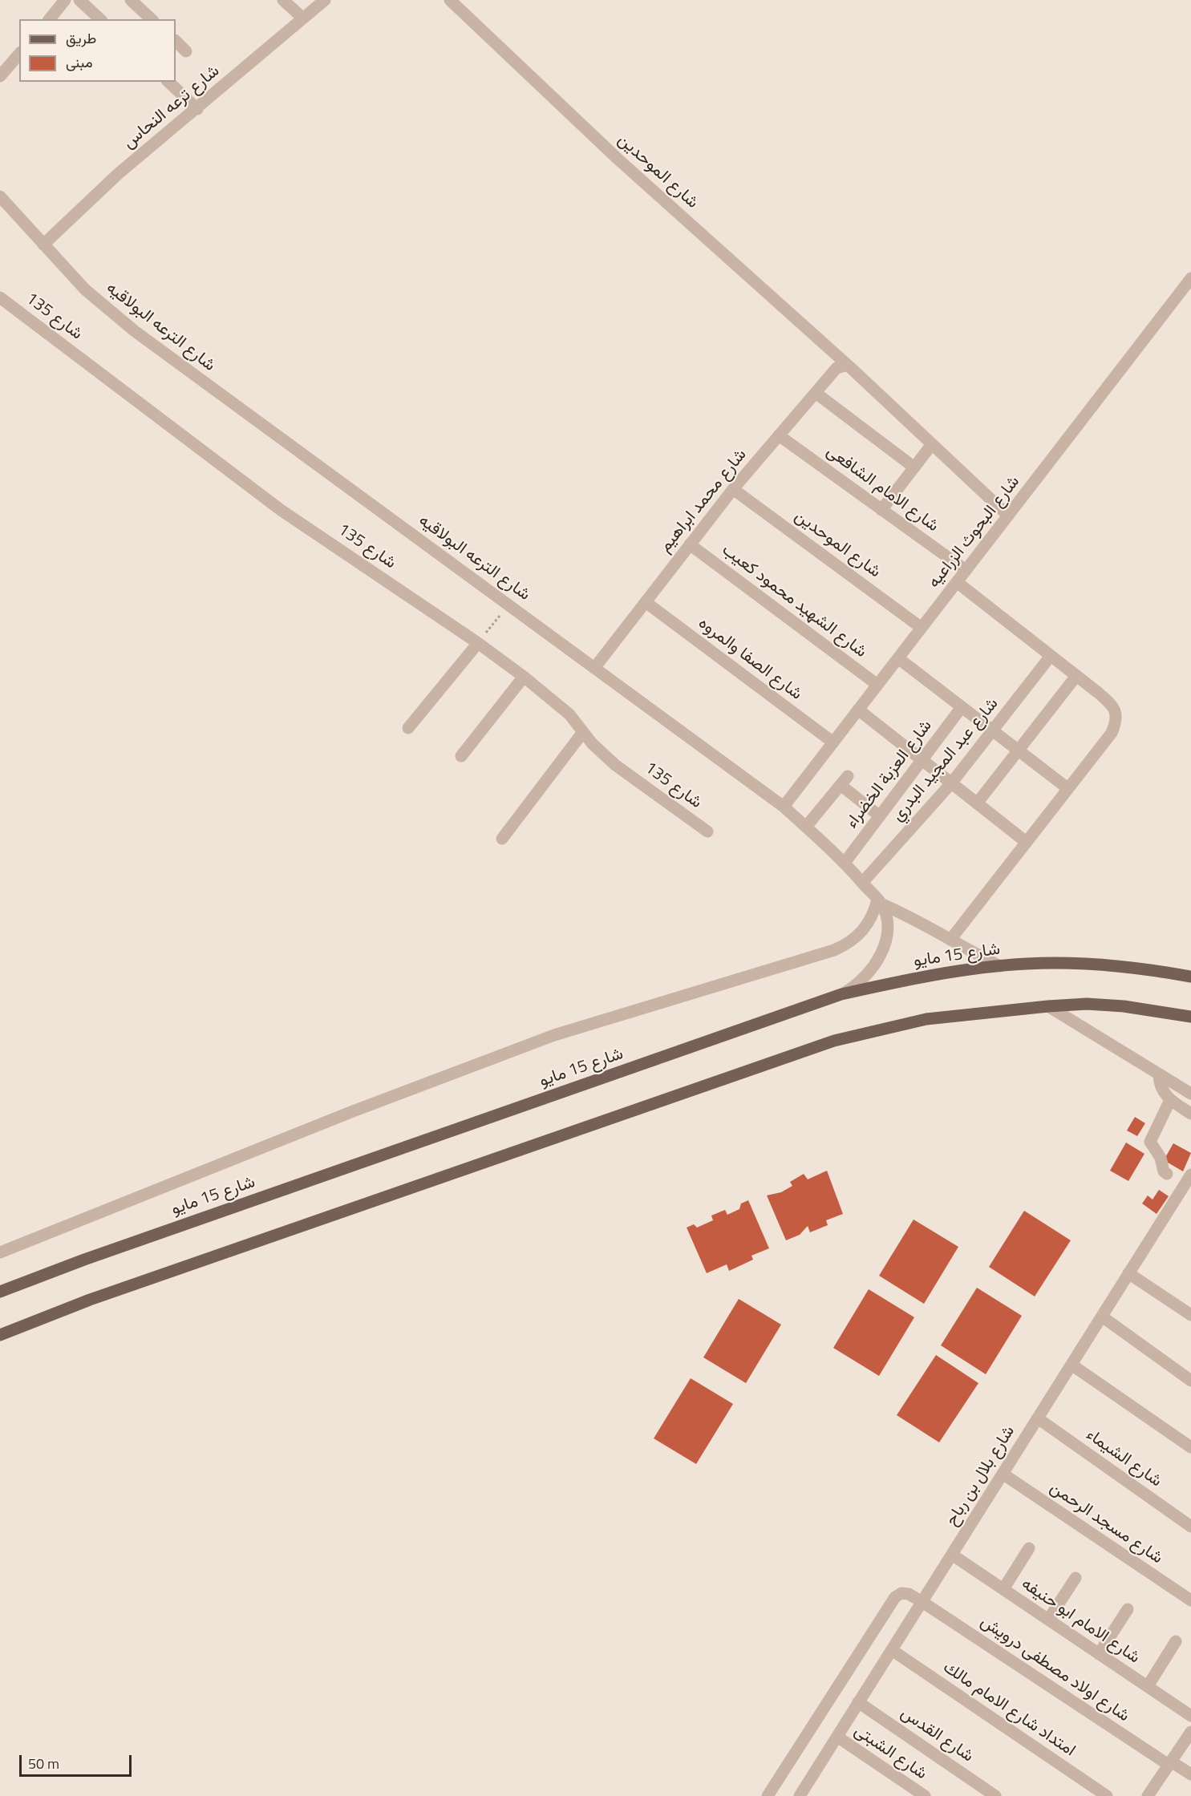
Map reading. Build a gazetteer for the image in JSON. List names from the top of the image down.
{
  "streets": {
    "main road": ["شارع 15 مايو"],
    "street": [
      "شارع ترعه النحاس",
      "شارع الموحدين",
      "شارع 135",
      "شارع الترعه البولاقيه",
      "شارع الامام الشافعى",
      "شارع محمد ابراهيم",
      "شارع البحوث الزراعيه",
      "شارع الشهيد محمود كعيب",
      "شارع الصفا والمروه",
      "شارع عبد المجيد البدري",
      "شارع العزبة الخضراء",
      "شارع الشيماء",
      "شارع بلال بن رباح",
      "شارع مسجد الرحمن",
      "شارع الامام ابو حنيفه",
      "شارع اولاد مصطفى درويش",
      "امتداد شارع الامام مالك",
      "شارع القدس",
      "شارع الشبتى"
    ]
  },
  "crossings": [
    ["شارع ترعه النحاس", "شارع الترعه البولاقيه"],
    ["شارع الموحدين", "شارع محمد ابراهيم"],
    ["شارع الموحدين", "شارع البحوث الزراعيه"],
    ["شارع الترعه البولاقيه", "شارع محمد ابراهيم"],
    ["شارع الترعه البولاقيه", "شارع البحوث الزراعيه"],
    ["شارع الترعه البولاقيه", "شارع عبد المجيد البدري"],
    ["شارع الترعه البولاقيه", "شارع العزبة الخضراء"],
    ["شارع الترعه البولاقيه", "شارع 15 مايو"],
    ["شارع الامام الشافعى", "شارع محمد ابراهيم"],
    ["شارع الامام الشافعى", "شارع البحوث الزراعيه"],
    ["شارع محمد ابراهيم", "شارع الشهيد محمود كعيب"],
    ["شارع محمد ابراهيم", "شارع الصفا والمروه"],
    ["شارع البحوث الزراعيه", "شارع الشهيد محمود كعيب"],
    ["شارع البحوث الزراعيه", "شارع الصفا والمروه"],
    ["شارع الشيماء", "شارع بلال بن رباح"],
    ["شارع بلال بن رباح", "شارع مسجد الرحمن"],
    ["شارع بلال بن رباح", "شارع الامام ابو حنيفه"],
    ["شارع بلال بن رباح", "شارع اولاد مصطفى درويش"],
    ["شارع بلال بن رباح", "امتداد شارع الامام مالك"],
    ["شارع بلال بن رباح", "شارع القدس"],
    ["شارع بلال بن رباح", "شارع الشبتى"]
  ],
  "legend": ["طريق", "مبنى"],
  "scale_bar": "50 m"
}
